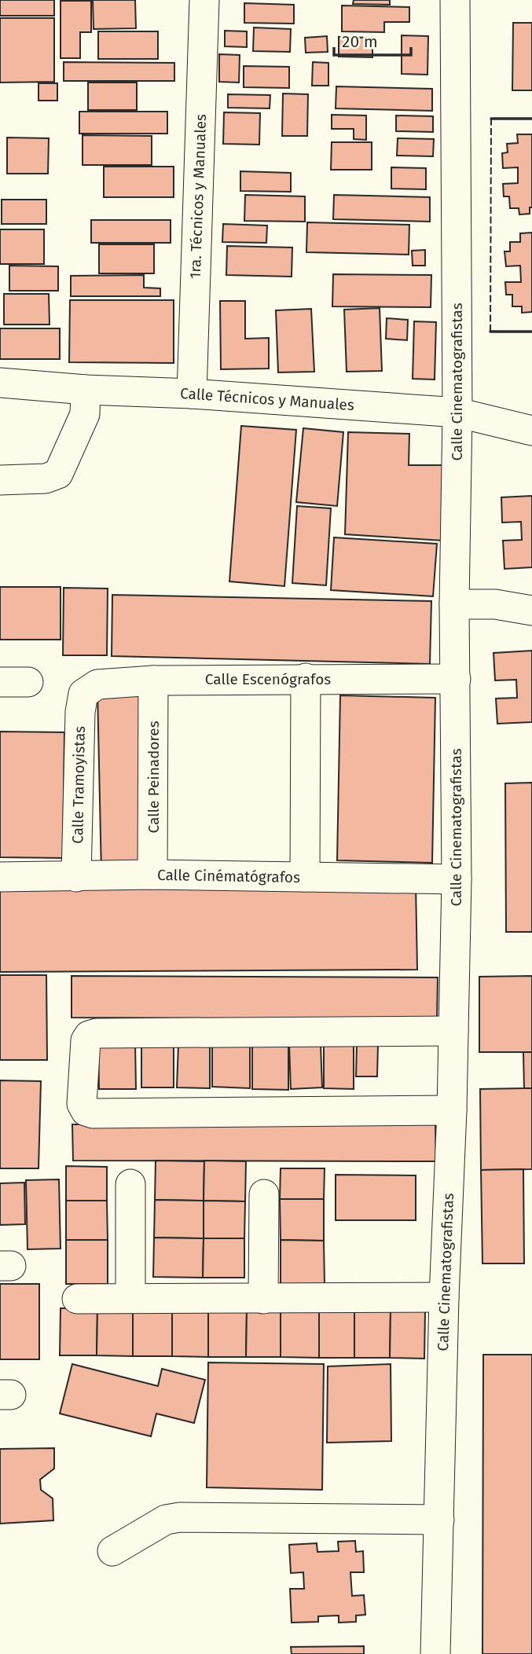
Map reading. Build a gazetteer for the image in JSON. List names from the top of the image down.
{
  "streets": {
    "street": [
      "1ra. Técnicos y Manuales",
      "Calle Cinematografistas",
      "Calle Técnicos y Manuales",
      "Calle Escenógrafos",
      "Calle Peinadores",
      "Calle Tramoyistas",
      "Calle Cinématógrafos"
    ]
  },
  "crossings": [
    ["1ra. Técnicos y Manuales", "Calle Técnicos y Manuales"],
    ["Calle Cinematografistas", "Calle Técnicos y Manuales"],
    ["Calle Cinematografistas", "Calle Escenógrafos"],
    ["Calle Cinematografistas", "Calle Cinématógrafos"],
    ["Calle Escenógrafos", "Calle Peinadores"],
    ["Calle Escenógrafos", "Calle Tramoyistas"],
    ["Calle Peinadores", "Calle Cinématógrafos"],
    ["Calle Tramoyistas", "Calle Cinématógrafos"]
  ],
  "scale_bar": "20 m"
}
